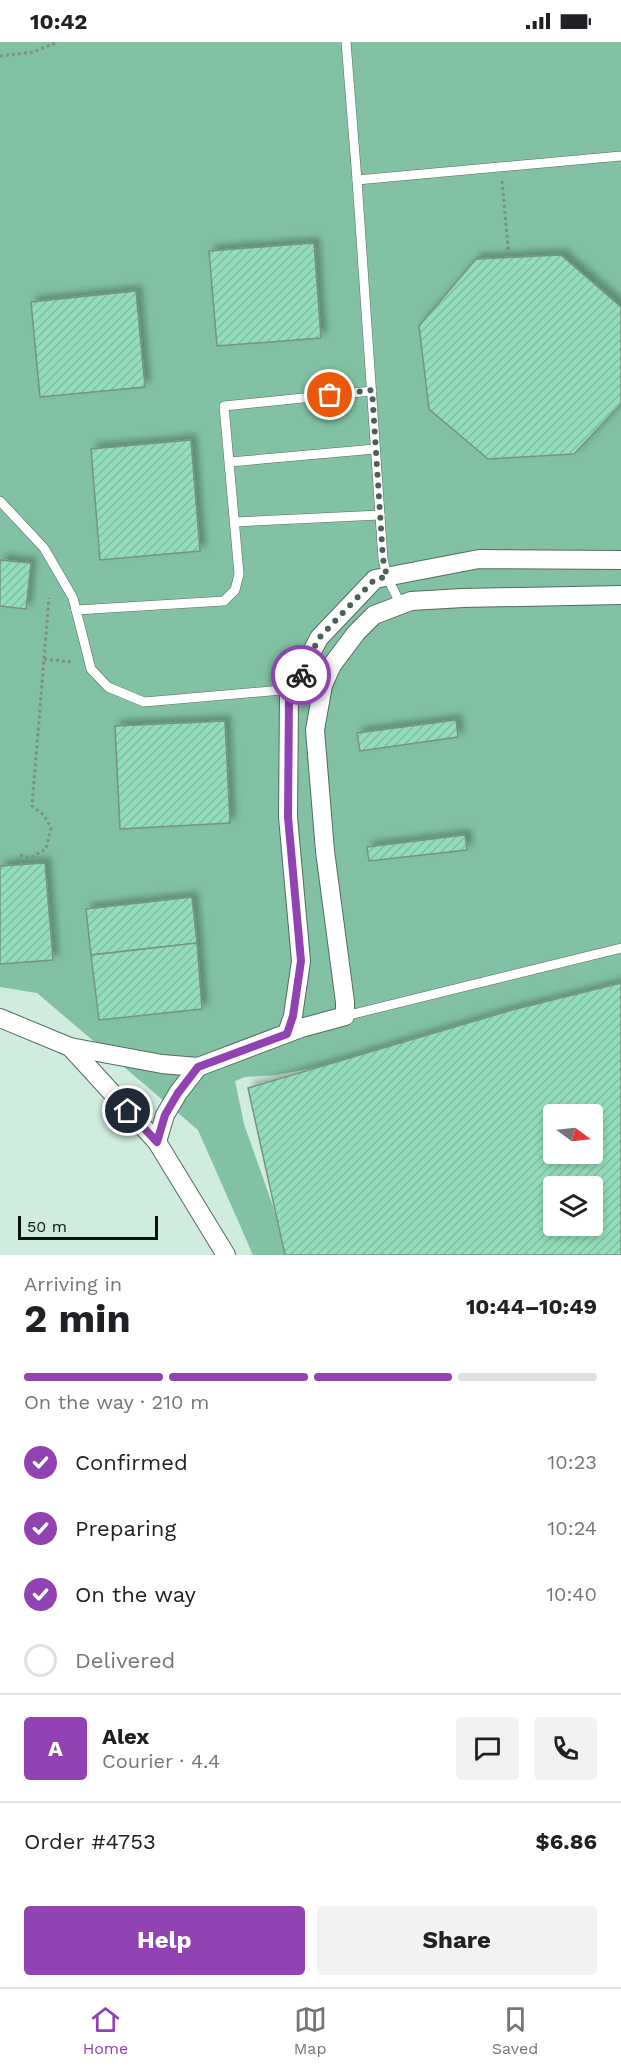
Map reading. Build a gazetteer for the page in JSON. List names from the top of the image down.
{
  "scale_bar": "50 m",
  "north": "right",
  "page": {
    "status": "10:42",
    "scale": "50 m",
    "heading": ["2 min", "Arriving in", "10:44–10:49"],
    "panel": [
      "Alex",
      "Courier · 4.4",
      "Order #4753",
      "$6.86"
    ],
    "bar": "On the way · 210 m",
    "list": [
      ["Confirmed", "10:23"],
      ["Preparing", "10:24"],
      ["On the way", "10:40"],
      "Delivered"
    ],
    "round": "A",
    "buttons": ["Help", "Share"],
    "tabs": ["Home", "Map", "Saved"]
  }
}
